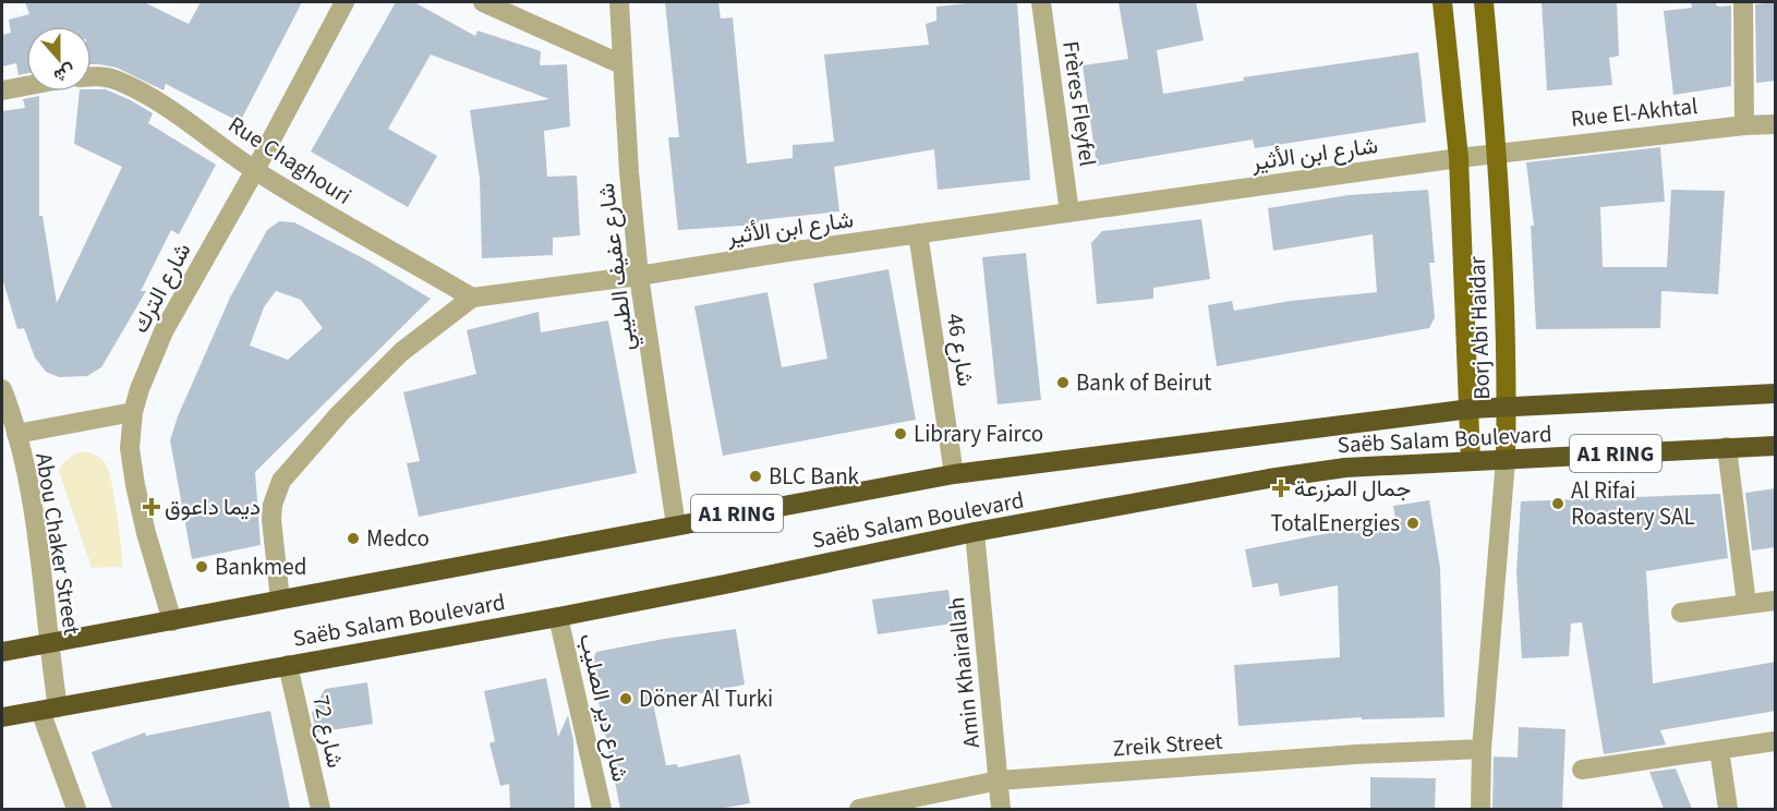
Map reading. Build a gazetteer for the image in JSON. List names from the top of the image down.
{
  "streets": {
    "highway": ["Saëb Salam Boulevard", "A1 RING"],
    "main road": ["Borj Abi Haidar"],
    "street": [
      "Frères Fleyfel",
      "Rue El-Akhtal",
      "شارع ابن الأثير",
      "Rue Chaghouri",
      "شارع عفيف الطيبي",
      "شارع الترك",
      "شارع 46",
      "Abou Chaker Street",
      "Amin Khairallah",
      "شارع دير الصليب",
      "شارع 72",
      "Zreik Street"
    ]
  },
  "crossings": [
    ["Frères Fleyfel", "شارع ابن الأثير"],
    ["Rue El-Akhtal", "شارع ابن الأثير"],
    ["Rue El-Akhtal", "Borj Abi Haidar"],
    ["شارع ابن الأثير", "Rue Chaghouri"],
    ["شارع ابن الأثير", "شارع عفيف الطيبي"],
    ["شارع ابن الأثير", "Borj Abi Haidar"],
    ["شارع ابن الأثير", "شارع 46"],
    ["Rue Chaghouri", "شارع الترك"],
    ["شارع عفيف الطيبي", "Saëb Salam Boulevard"],
    ["شارع الترك", "Saëb Salam Boulevard"],
    ["Borj Abi Haidar", "Saëb Salam Boulevard"],
    ["Borj Abi Haidar", "Zreik Street"],
    ["شارع 46", "Saëb Salam Boulevard"],
    ["Saëb Salam Boulevard", "Abou Chaker Street"],
    ["Saëb Salam Boulevard", "Amin Khairallah"],
    ["Saëb Salam Boulevard", "شارع دير الصليب"],
    ["Saëb Salam Boulevard", "شارع 72"],
    ["Amin Khairallah", "Zreik Street"]
  ],
  "places": {
    "other": [
      "Bank of Beirut",
      "Library Fairco",
      "BLC Bank",
      "Al Rifai Roastery SAL",
      "TotalEnergies",
      "Medco",
      "Bankmed",
      "Döner Al Turki"
    ],
    "health": ["جمال المزرعة", "ديما داعوق"]
  },
  "north": "bottom"
}
